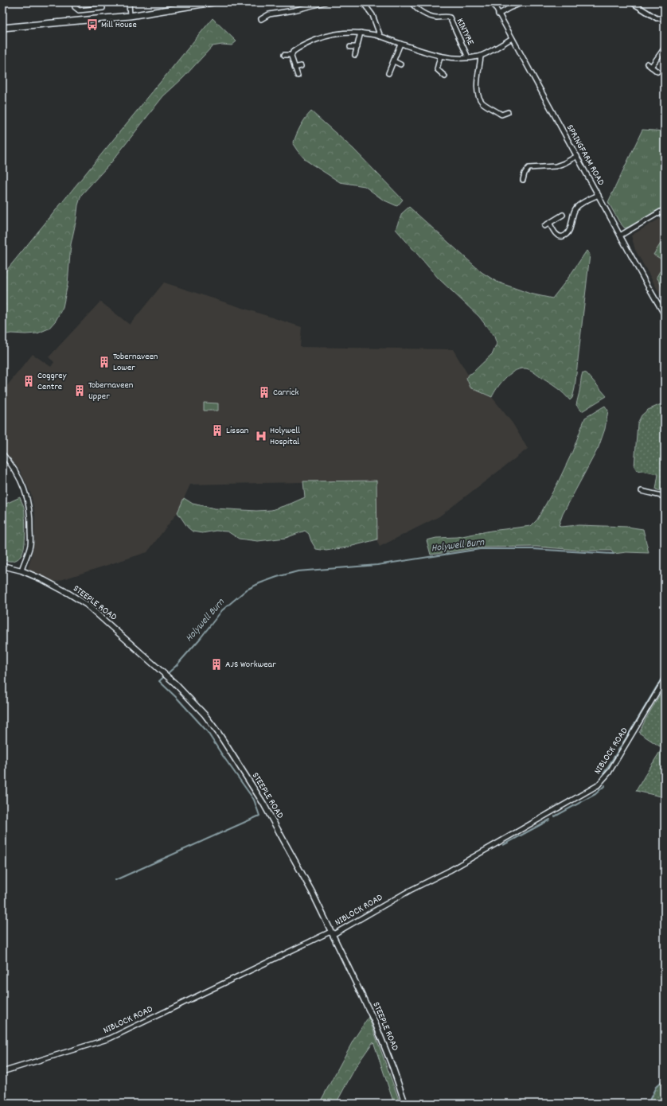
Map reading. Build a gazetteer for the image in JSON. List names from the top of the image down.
{
  "streets": {
    "street": [
      "KINTYRE",
      "SPRINGFARM ROAD",
      "STEEPLE ROAD",
      "NIBLOCK ROAD"
    ]
  },
  "crossings": [
    ["KINTYRE", "SPRINGFARM ROAD"],
    ["STEEPLE ROAD", "NIBLOCK ROAD"]
  ],
  "water": ["Holywell Burn"],
  "places": {
    "bus stop": ["Mill House"],
    "building": [
      "Tobernaveen Lower",
      "Coggrey Centre",
      "Tobernaveen Upper",
      "Carrick",
      "Lissan",
      "AJS Workwear"
    ],
    "hospital": ["Holywell Hospital"]
  }
}
